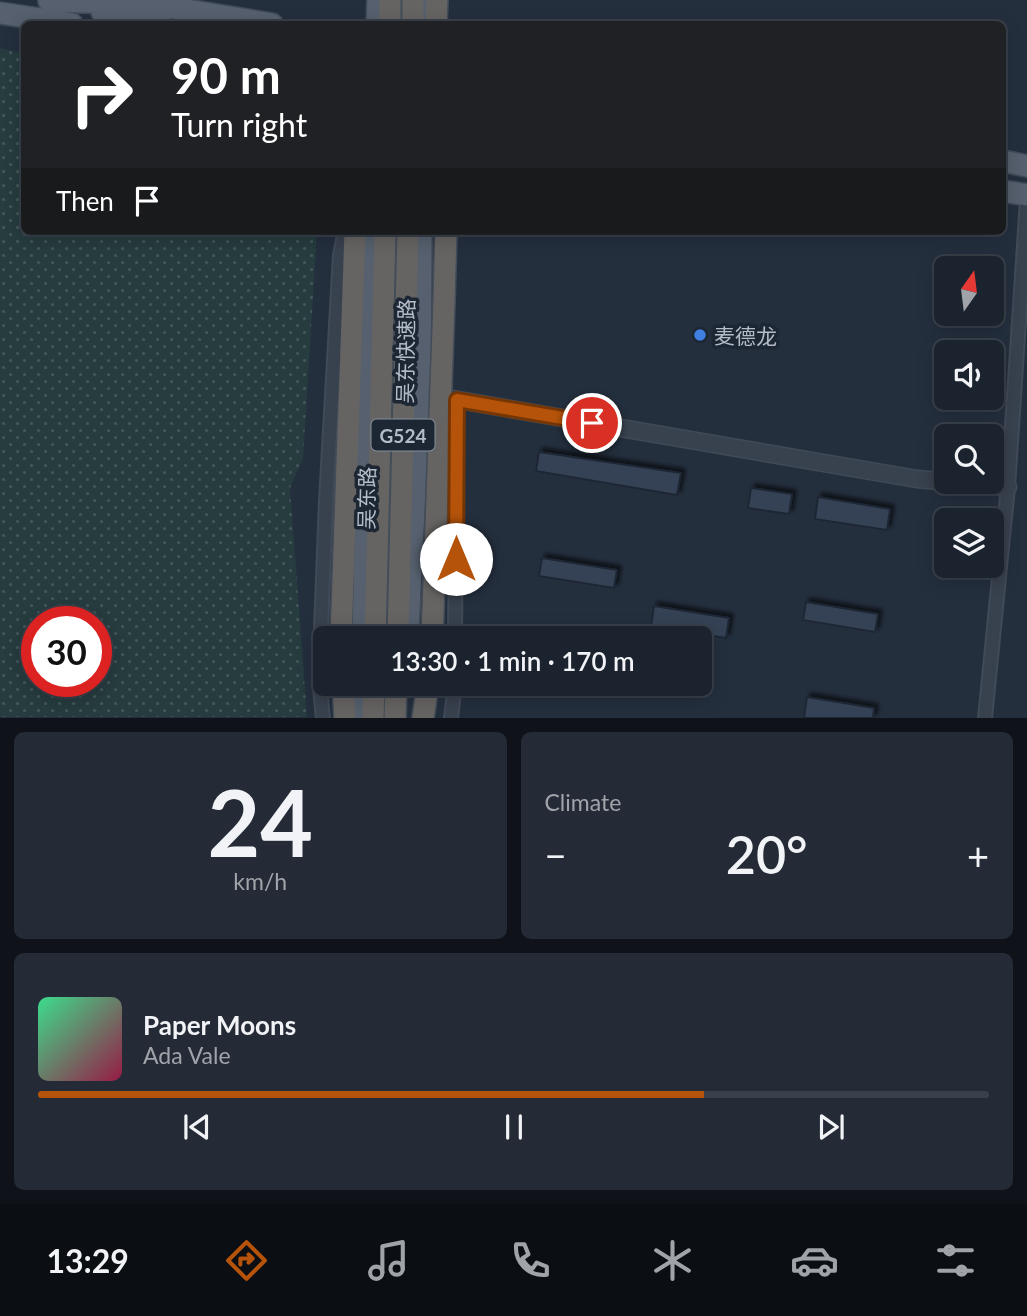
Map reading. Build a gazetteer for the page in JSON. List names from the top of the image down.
{
  "streets": {
    "highway": ["吴东快速路", "G524"],
    "main road": ["吴东路"]
  },
  "places": ["麦德龙"],
  "north": "top",
  "page": {
    "turn": ["90 m", "Turn right"],
    "then": "Then",
    "limit": "30",
    "trip": "13:30 · 1 min · 170 m",
    "tile": [
      ["24", "km/h"],
      "Climate"
    ],
    "heat": ["−", "20°", "+"],
    "song": ["Paper Moons", "Ada Vale"],
    "tabs": "13:29"
  }
}
